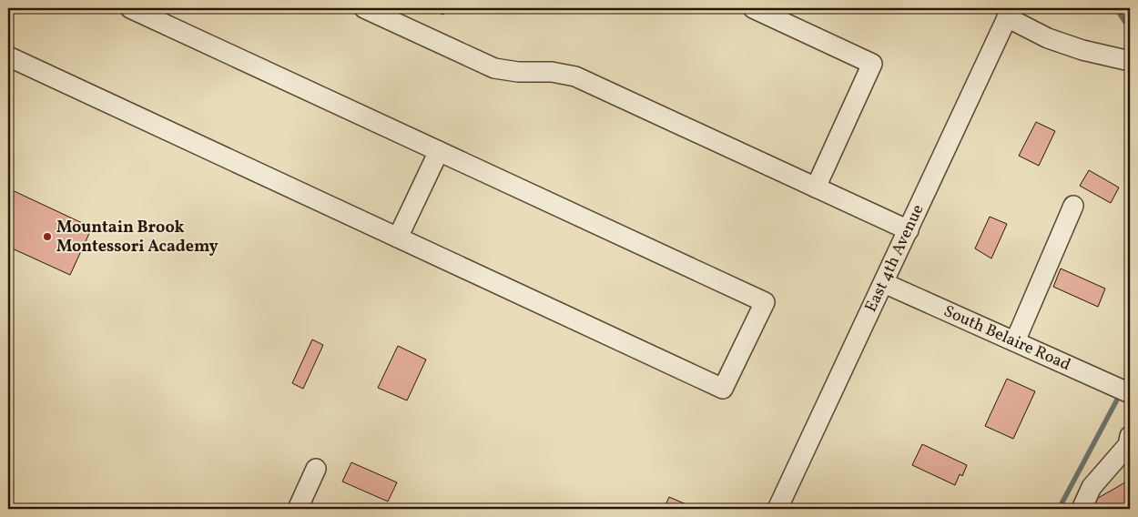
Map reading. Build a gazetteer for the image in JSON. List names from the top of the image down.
{
  "streets": {
    "street": ["East 4th Avenue", "South Belaire Road"]
  },
  "crossings": [
    ["East 4th Avenue", "South Belaire Road"]
  ],
  "places": ["Mountain Brook Montessori Academy"]
}
